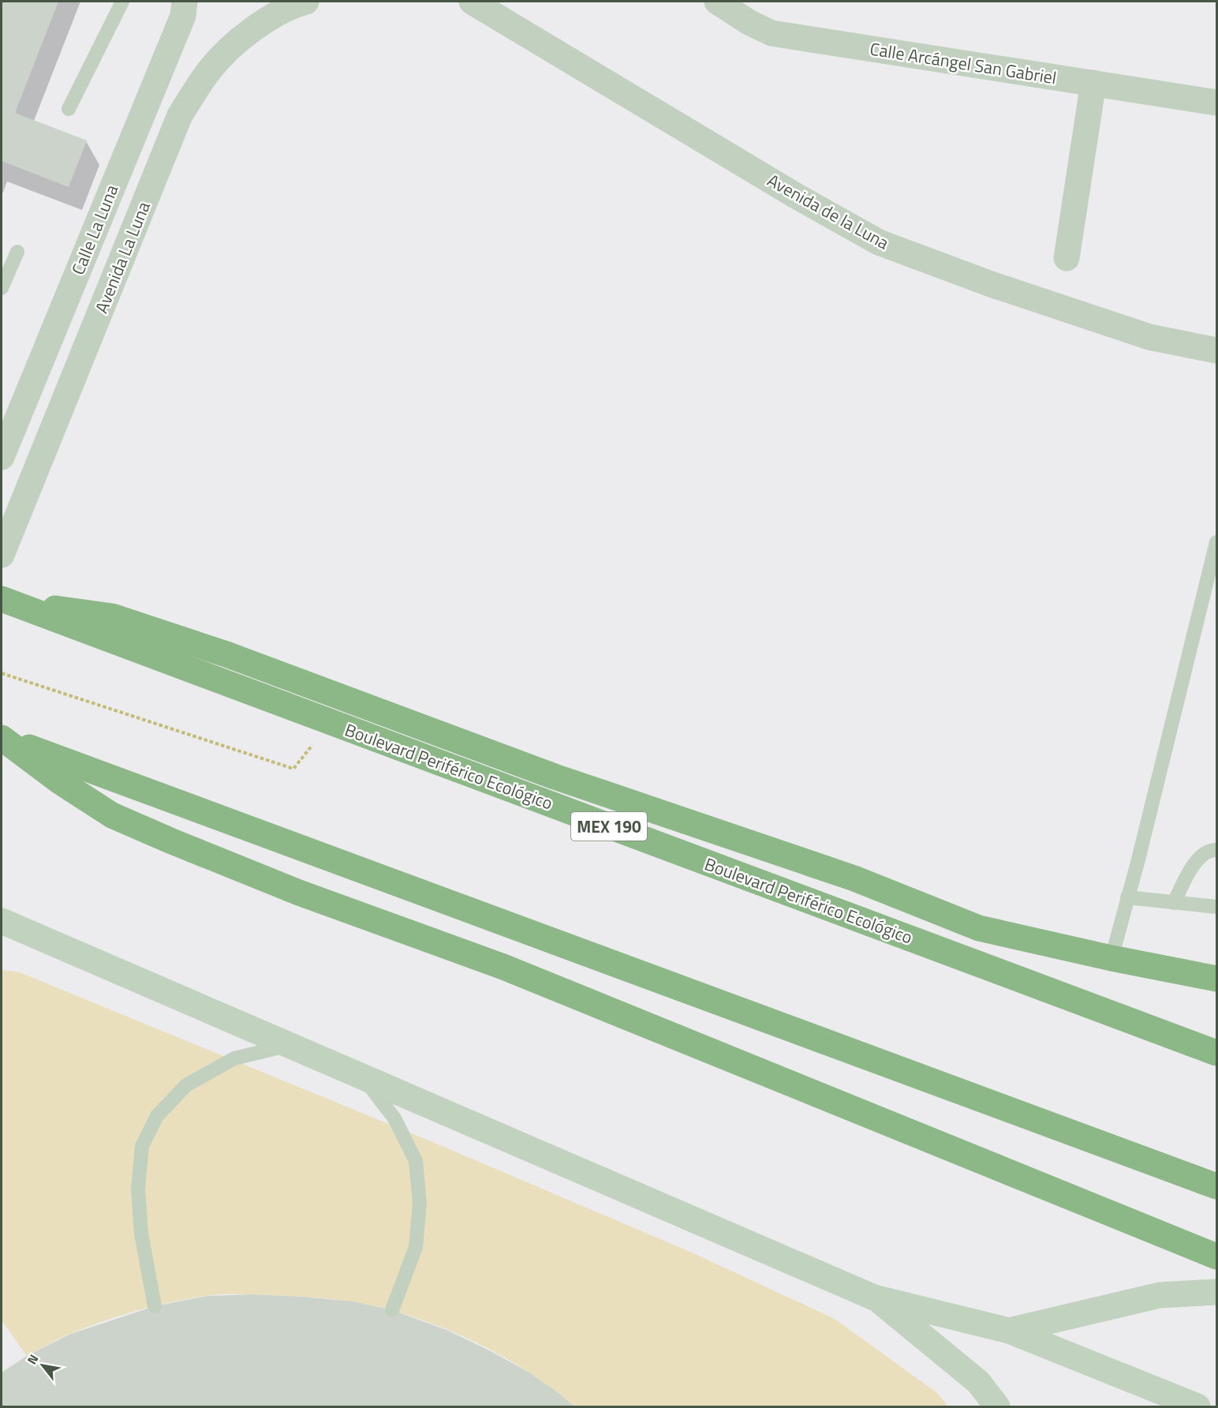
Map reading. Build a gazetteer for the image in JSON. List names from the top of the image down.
{
  "streets": {
    "highway": ["Boulevard Periférico Ecológico", "MEX 190"],
    "street": [
      "Calle Arcángel San Gabriel",
      "Avenida de la Luna",
      "Calle La Luna",
      "Avenida La Luna"
    ]
  },
  "north": "top left"
}
